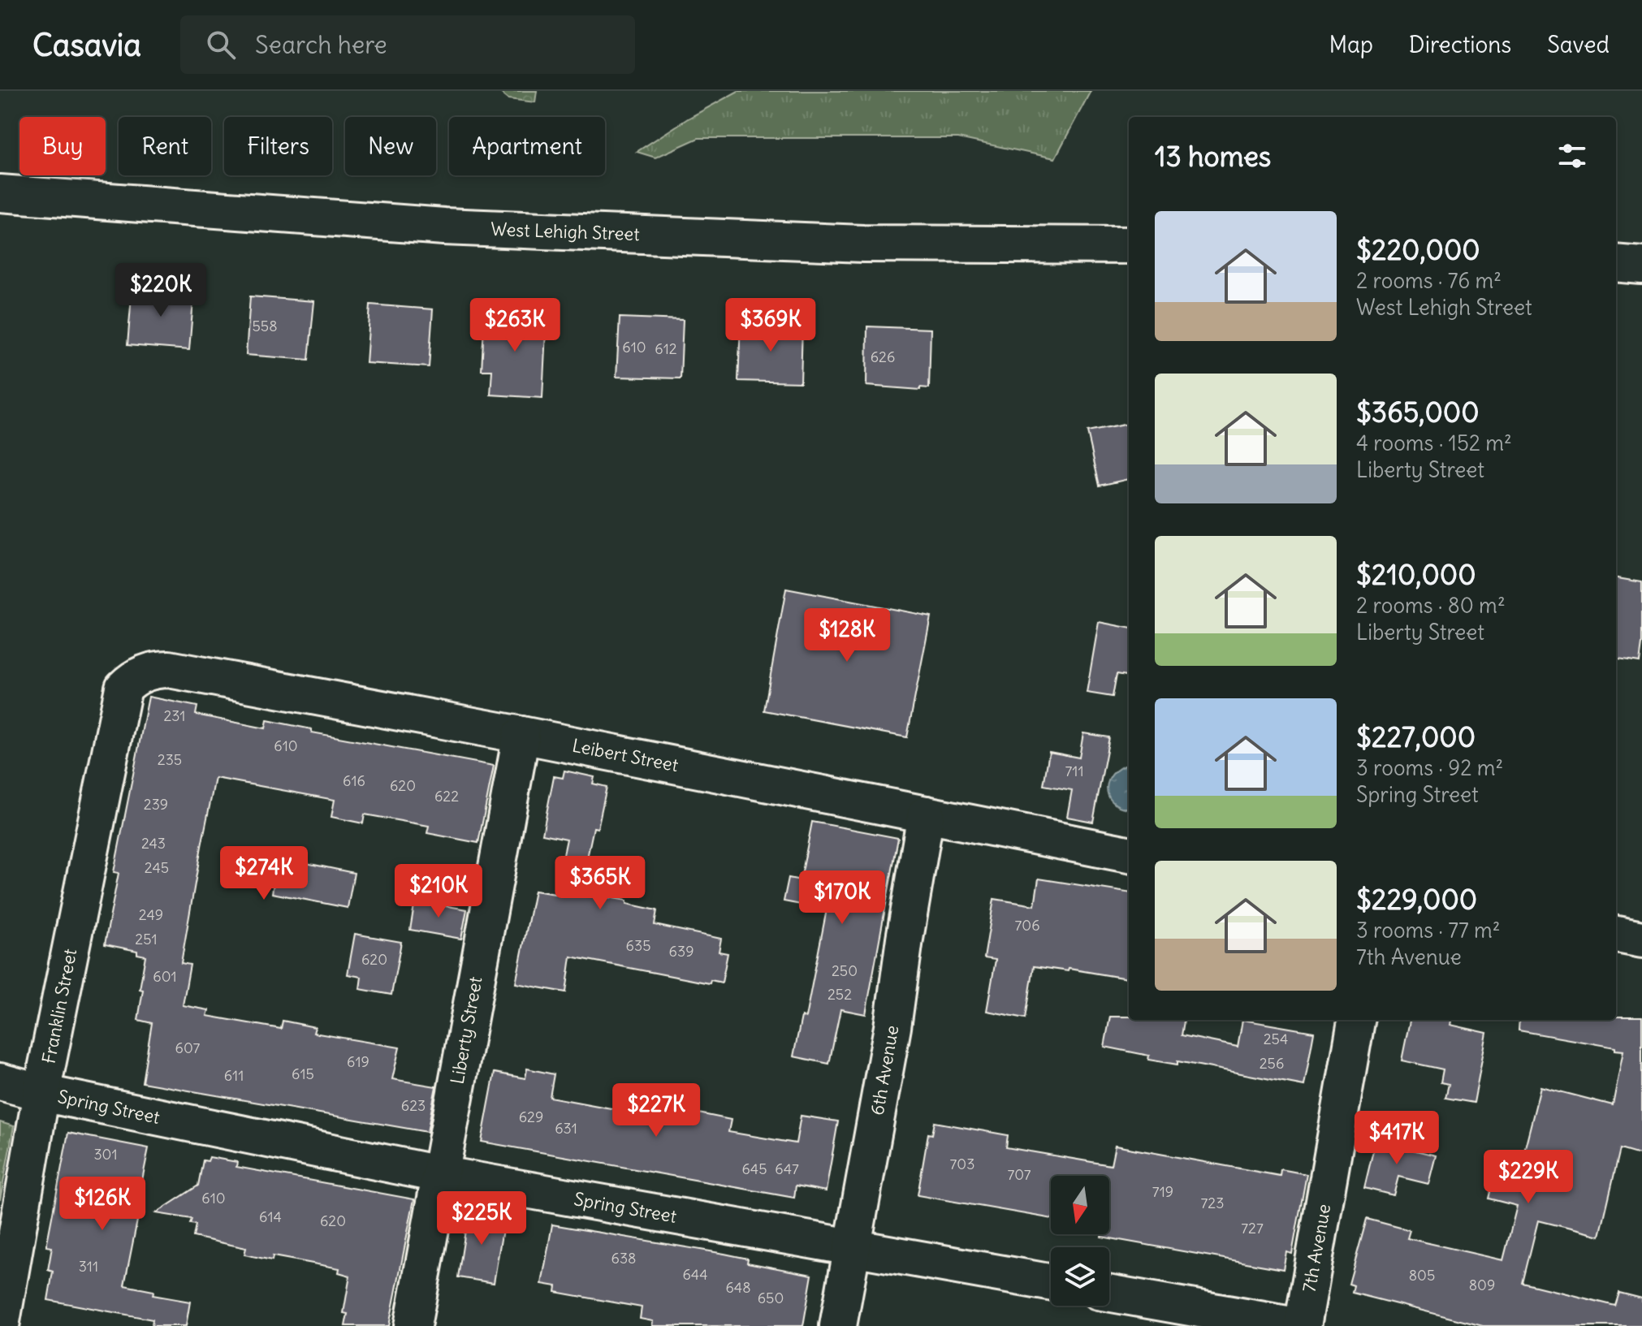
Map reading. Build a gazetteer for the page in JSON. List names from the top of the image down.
{
  "streets": {
    "street": [
      "West Lehigh Street",
      "Leibert Street",
      "Franklin Street",
      "Liberty Street",
      "6th Avenue",
      "Spring Street",
      "7th Avenue"
    ]
  },
  "crossings": [
    ["Leibert Street", "Franklin Street"],
    ["Leibert Street", "Liberty Street"],
    ["Leibert Street", "6th Avenue"],
    ["Franklin Street", "Spring Street"],
    ["Liberty Street", "Spring Street"],
    ["6th Avenue", "Spring Street"]
  ],
  "house_numbers": [
    "558",
    "610",
    "612",
    "626",
    "231",
    "610",
    "235",
    "711",
    "616",
    "620",
    "622",
    "239",
    "243",
    "245",
    "249",
    "706",
    "251",
    "635",
    "639",
    "620",
    "250",
    "601",
    "252",
    "254",
    "607",
    "619",
    "256",
    "615",
    "611",
    "623",
    "629",
    "631",
    "301",
    "703",
    "645",
    "647",
    "707",
    "719",
    "610",
    "723",
    "614",
    "620",
    "727",
    "638",
    "311",
    "644",
    "805",
    "809",
    "648",
    "650"
  ],
  "north": "bottom",
  "page": {
    "header": "Casavia",
    "search": "Search here",
    "nav": ["Map", "Directions", "Saved"],
    "chip": [
      "Buy",
      "Rent",
      "Filters",
      "New",
      "Apartment"
    ],
    "heading": "13 homes",
    "list": [
      {
        "name": "$220,000",
        "note": "2 rooms · 76 m² · West Lehigh Street"
      },
      {
        "name": "$365,000",
        "note": "4 rooms · 152 m² · Liberty Street"
      },
      {
        "name": "$210,000",
        "note": "2 rooms · 80 m² · Liberty Street"
      },
      {
        "name": "$227,000",
        "note": "3 rooms · 92 m² · Spring Street"
      },
      {
        "name": "$229,000",
        "note": "3 rooms · 77 m² · 7th Avenue"
      }
    ],
    "price": [
      "$220K",
      "$263K",
      "$369K",
      "$128K",
      "$274K",
      "$365K",
      "$210K",
      "$170K",
      "$227K",
      "$417K",
      "$229K",
      "$126K",
      "$225K"
    ]
  }
}
